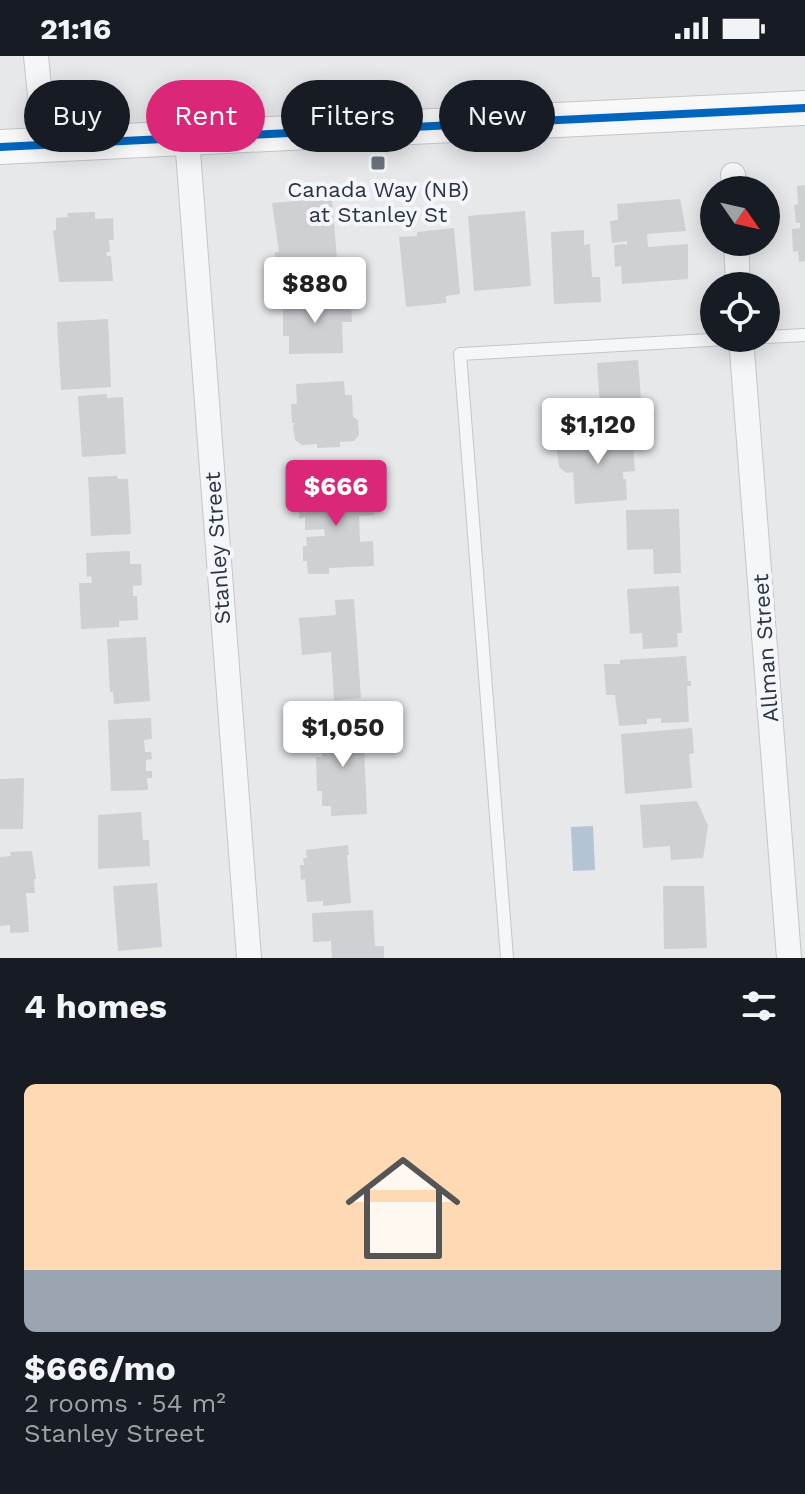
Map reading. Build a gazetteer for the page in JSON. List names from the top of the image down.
{
  "streets": {
    "street": ["Stanley Street", "Allman Street"]
  },
  "places": {
    "transit": ["Canada Way (NB) at Stanley St"]
  },
  "north": "bottom right",
  "page": {
    "status": "21:16",
    "chip": [
      "Buy",
      "Rent",
      "Filters",
      "New"
    ],
    "price": [
      "$880",
      "$1,120",
      "$666",
      "$1,050"
    ],
    "heading": "4 homes",
    "list": [
      {
        "name": "$666/mo",
        "note": "2 rooms · 54 m² · Stanley Street"
      }
    ]
  }
}
